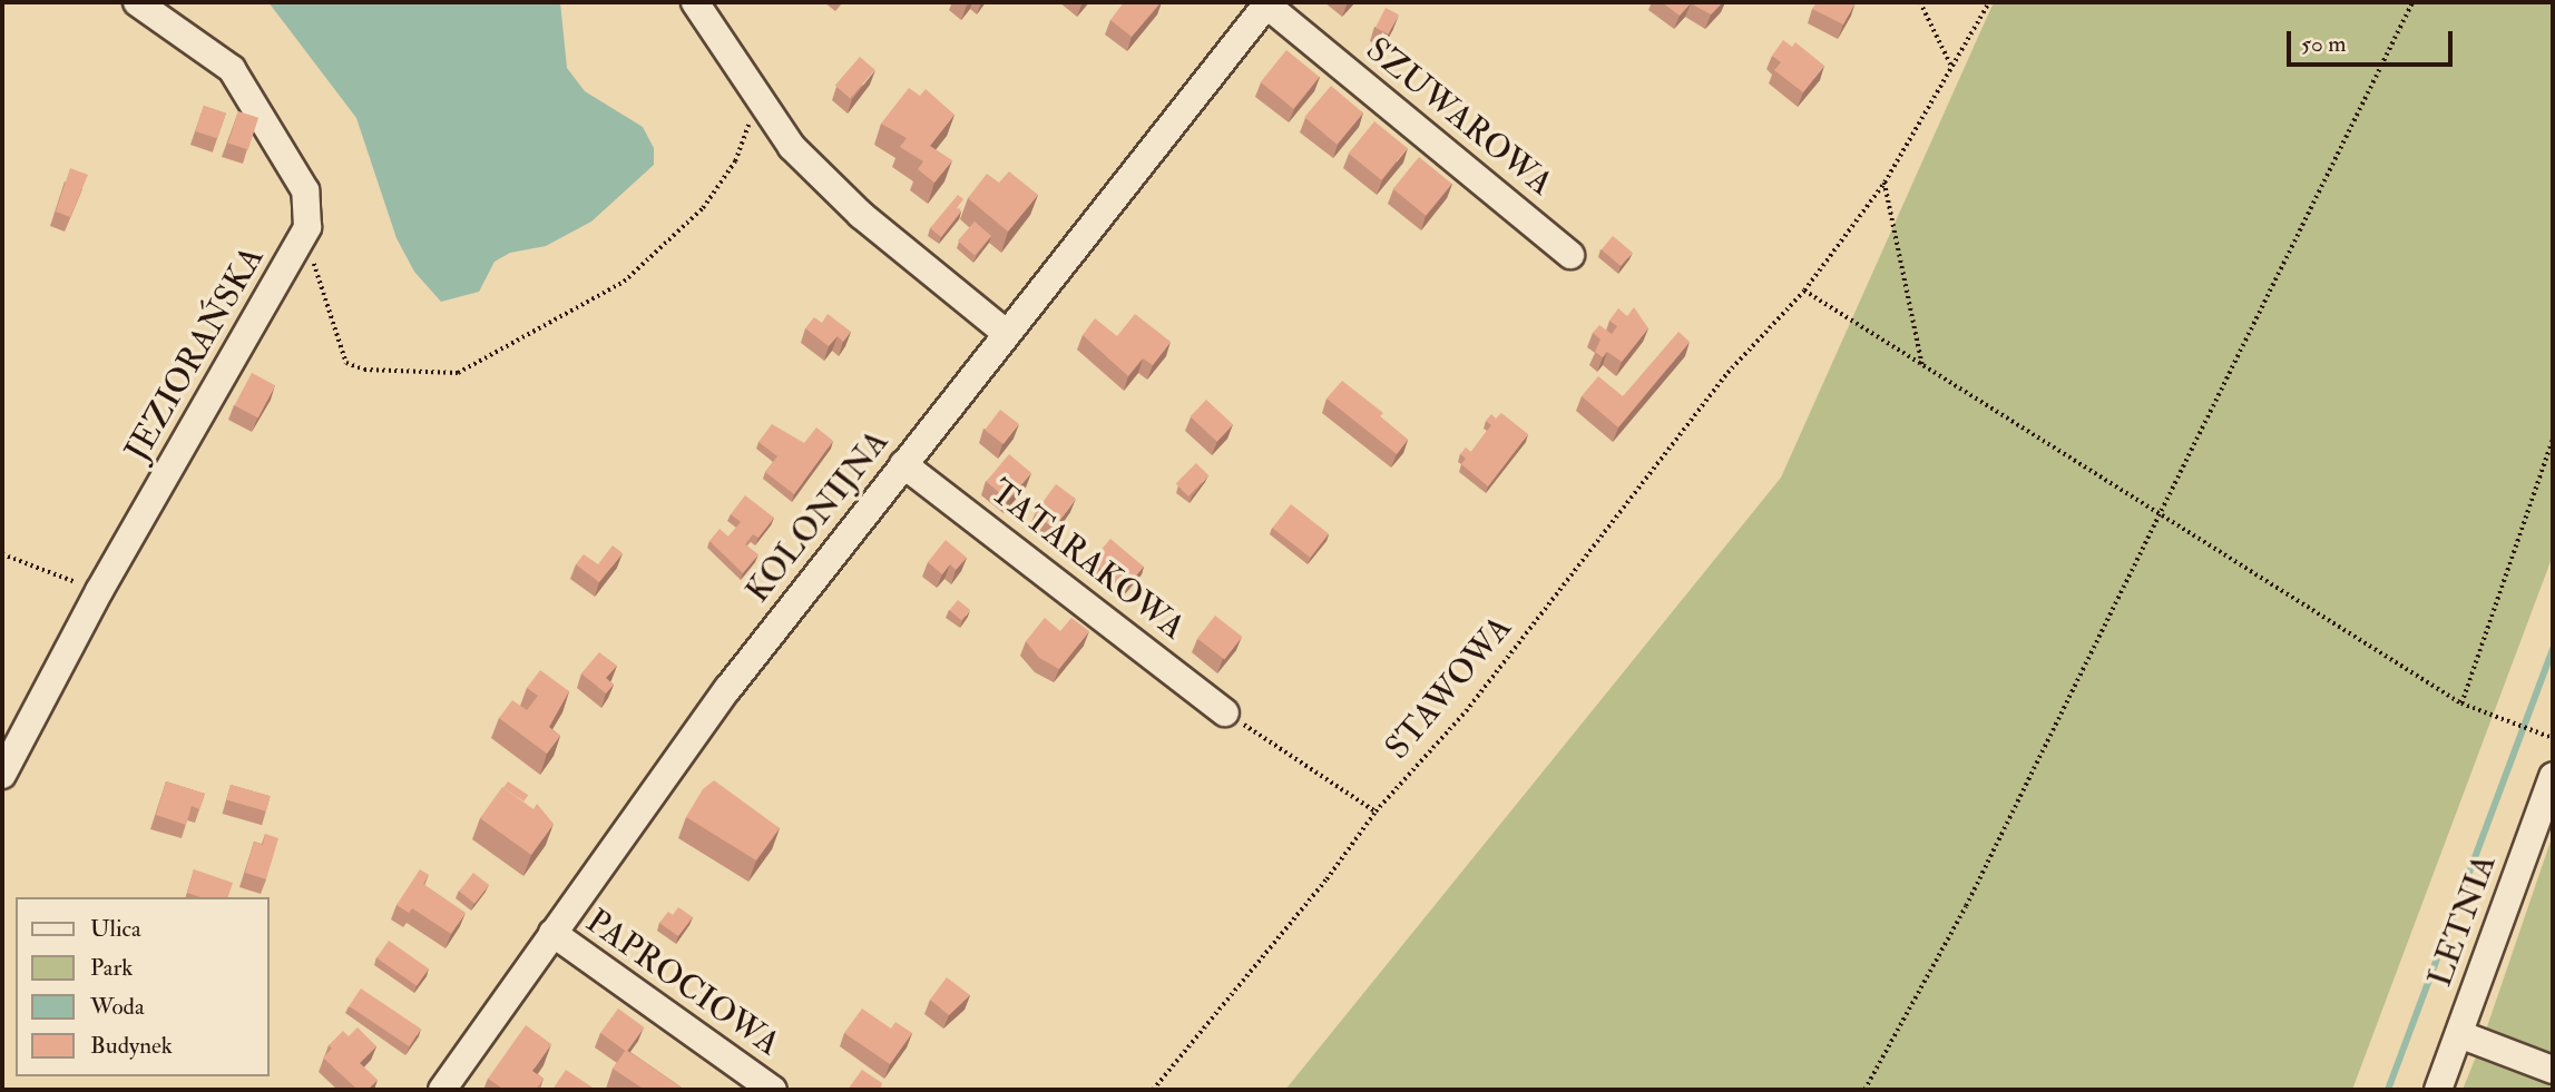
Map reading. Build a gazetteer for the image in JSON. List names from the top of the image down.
{
  "streets": {
    "street": [
      "SZUWAROWA",
      "JEZIORAŃSKA",
      "KOLONIJNA",
      "TATARAKOWA",
      "LETNIA",
      "PAPROCIOWA"
    ],
    "path": ["STAWOWA"]
  },
  "crossings": [
    ["SZUWAROWA", "KOLONIJNA"],
    ["KOLONIJNA", "TATARAKOWA"],
    ["KOLONIJNA", "PAPROCIOWA"]
  ],
  "legend": [
    "Ulica",
    "Park",
    "Woda",
    "Budynek"
  ],
  "scale_bar": "50 m"
}
